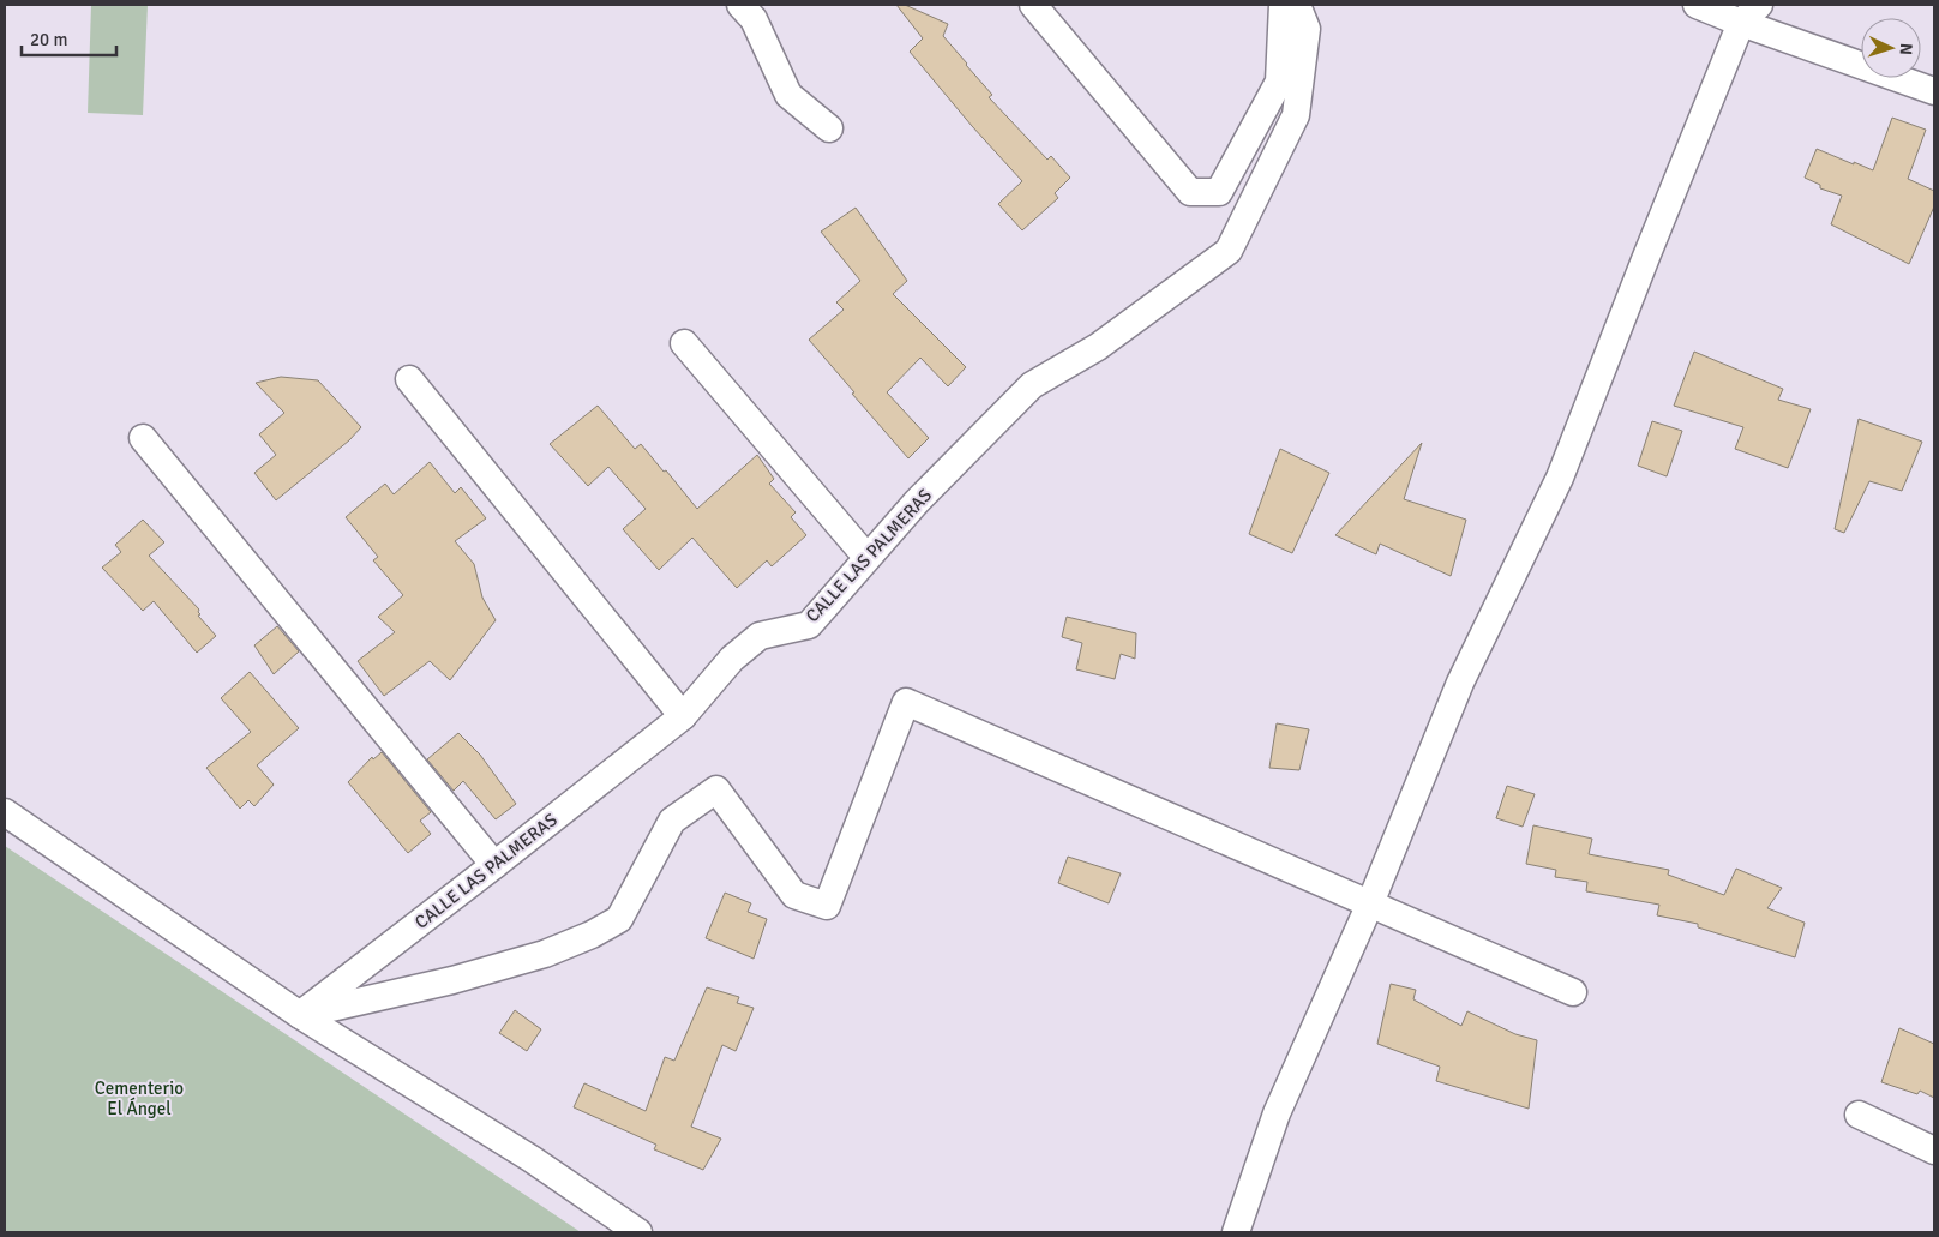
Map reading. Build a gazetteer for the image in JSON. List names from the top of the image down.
{
  "streets": {
    "street": ["CALLE LAS PALMERAS"]
  },
  "parks": ["Cementerio El Ángel"],
  "scale_bar": "20 m",
  "north": "right"
}
